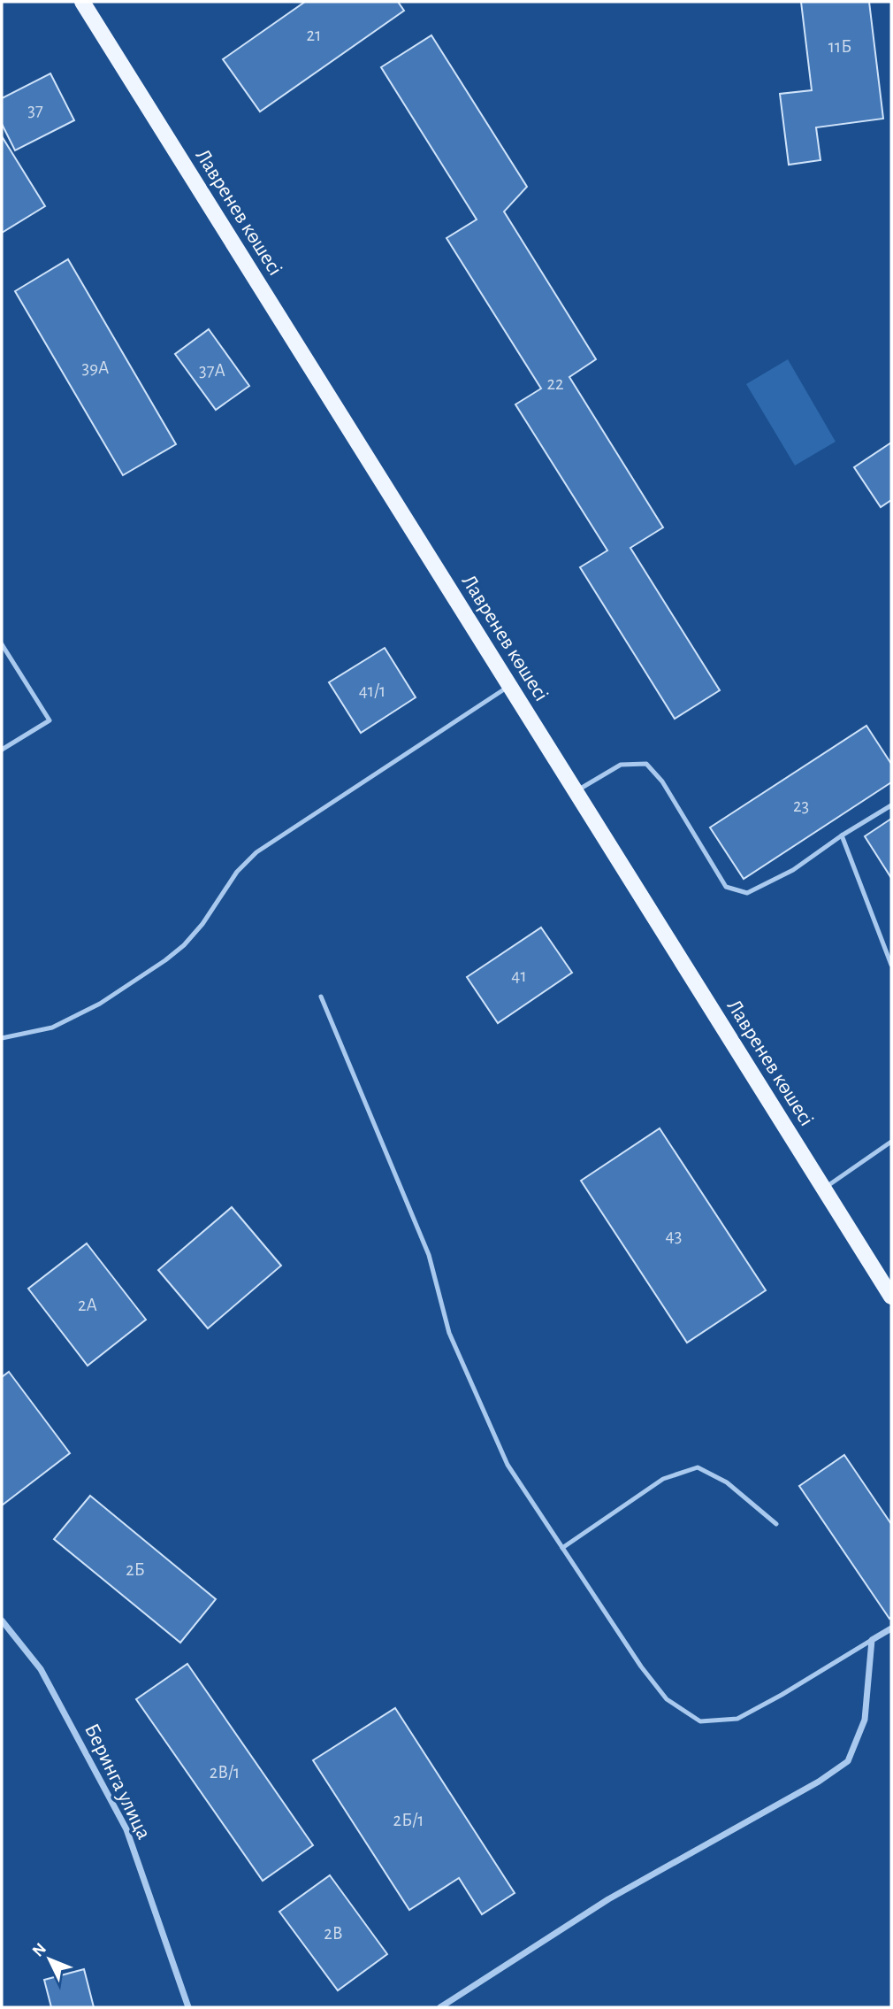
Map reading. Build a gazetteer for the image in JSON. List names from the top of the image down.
{
  "streets": {
    "main road": ["Лавренев көшесі"],
    "street": ["Беринга улица"]
  },
  "house_numbers": [
    "21",
    "11Б",
    "37",
    "39А",
    "37А",
    "22",
    "41/1",
    "23",
    "41",
    "43",
    "2А",
    "2Б",
    "2В/1",
    "2Б/1",
    "2В"
  ],
  "north": "top left"
}
